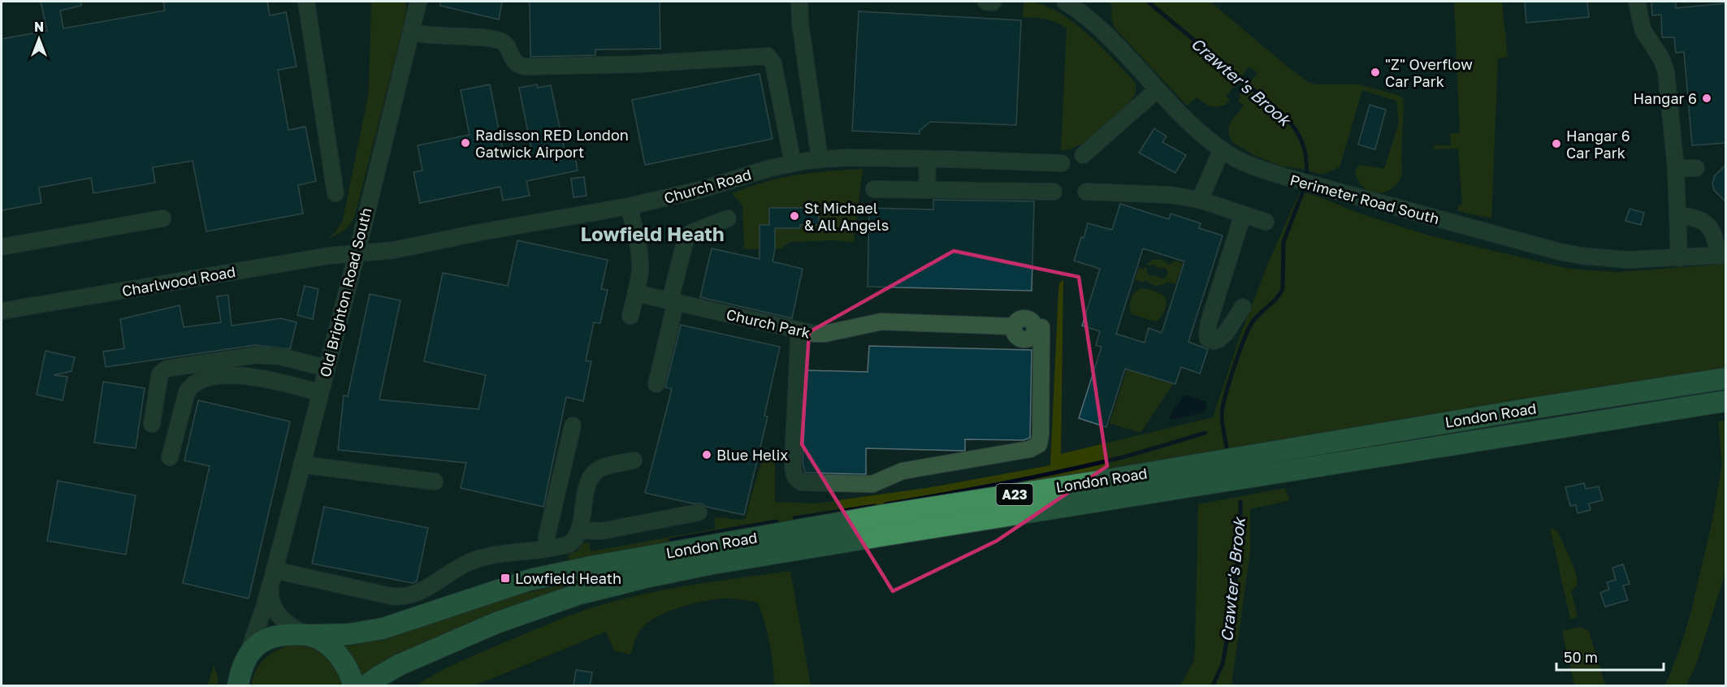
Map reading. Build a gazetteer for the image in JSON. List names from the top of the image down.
{
  "streets": {
    "main road": ["London Road", "A23"],
    "street": [
      "Church Road",
      "Perimeter Road South",
      "Charlwood Road",
      "Old Brighton Road South",
      "Church Park"
    ]
  },
  "crossings": [
    ["Church Road", "Charlwood Road"],
    ["Church Road", "Old Brighton Road South"],
    ["Charlwood Road", "Old Brighton Road South"],
    ["Old Brighton Road South", "London Road"]
  ],
  "districts": ["Lowfield Heath"],
  "water": ["Crawter's Brook"],
  "places": {
    "other": [
      "\"Z\" Overflow Car Park",
      "Hangar 6",
      "Radisson RED London Gatwick Airport",
      "Hangar 6 Car Park",
      "St Michael & All Angels",
      "Blue Helix"
    ],
    "transit": ["Lowfield Heath"]
  },
  "scale_bar": "50 m",
  "north": "top"
}
